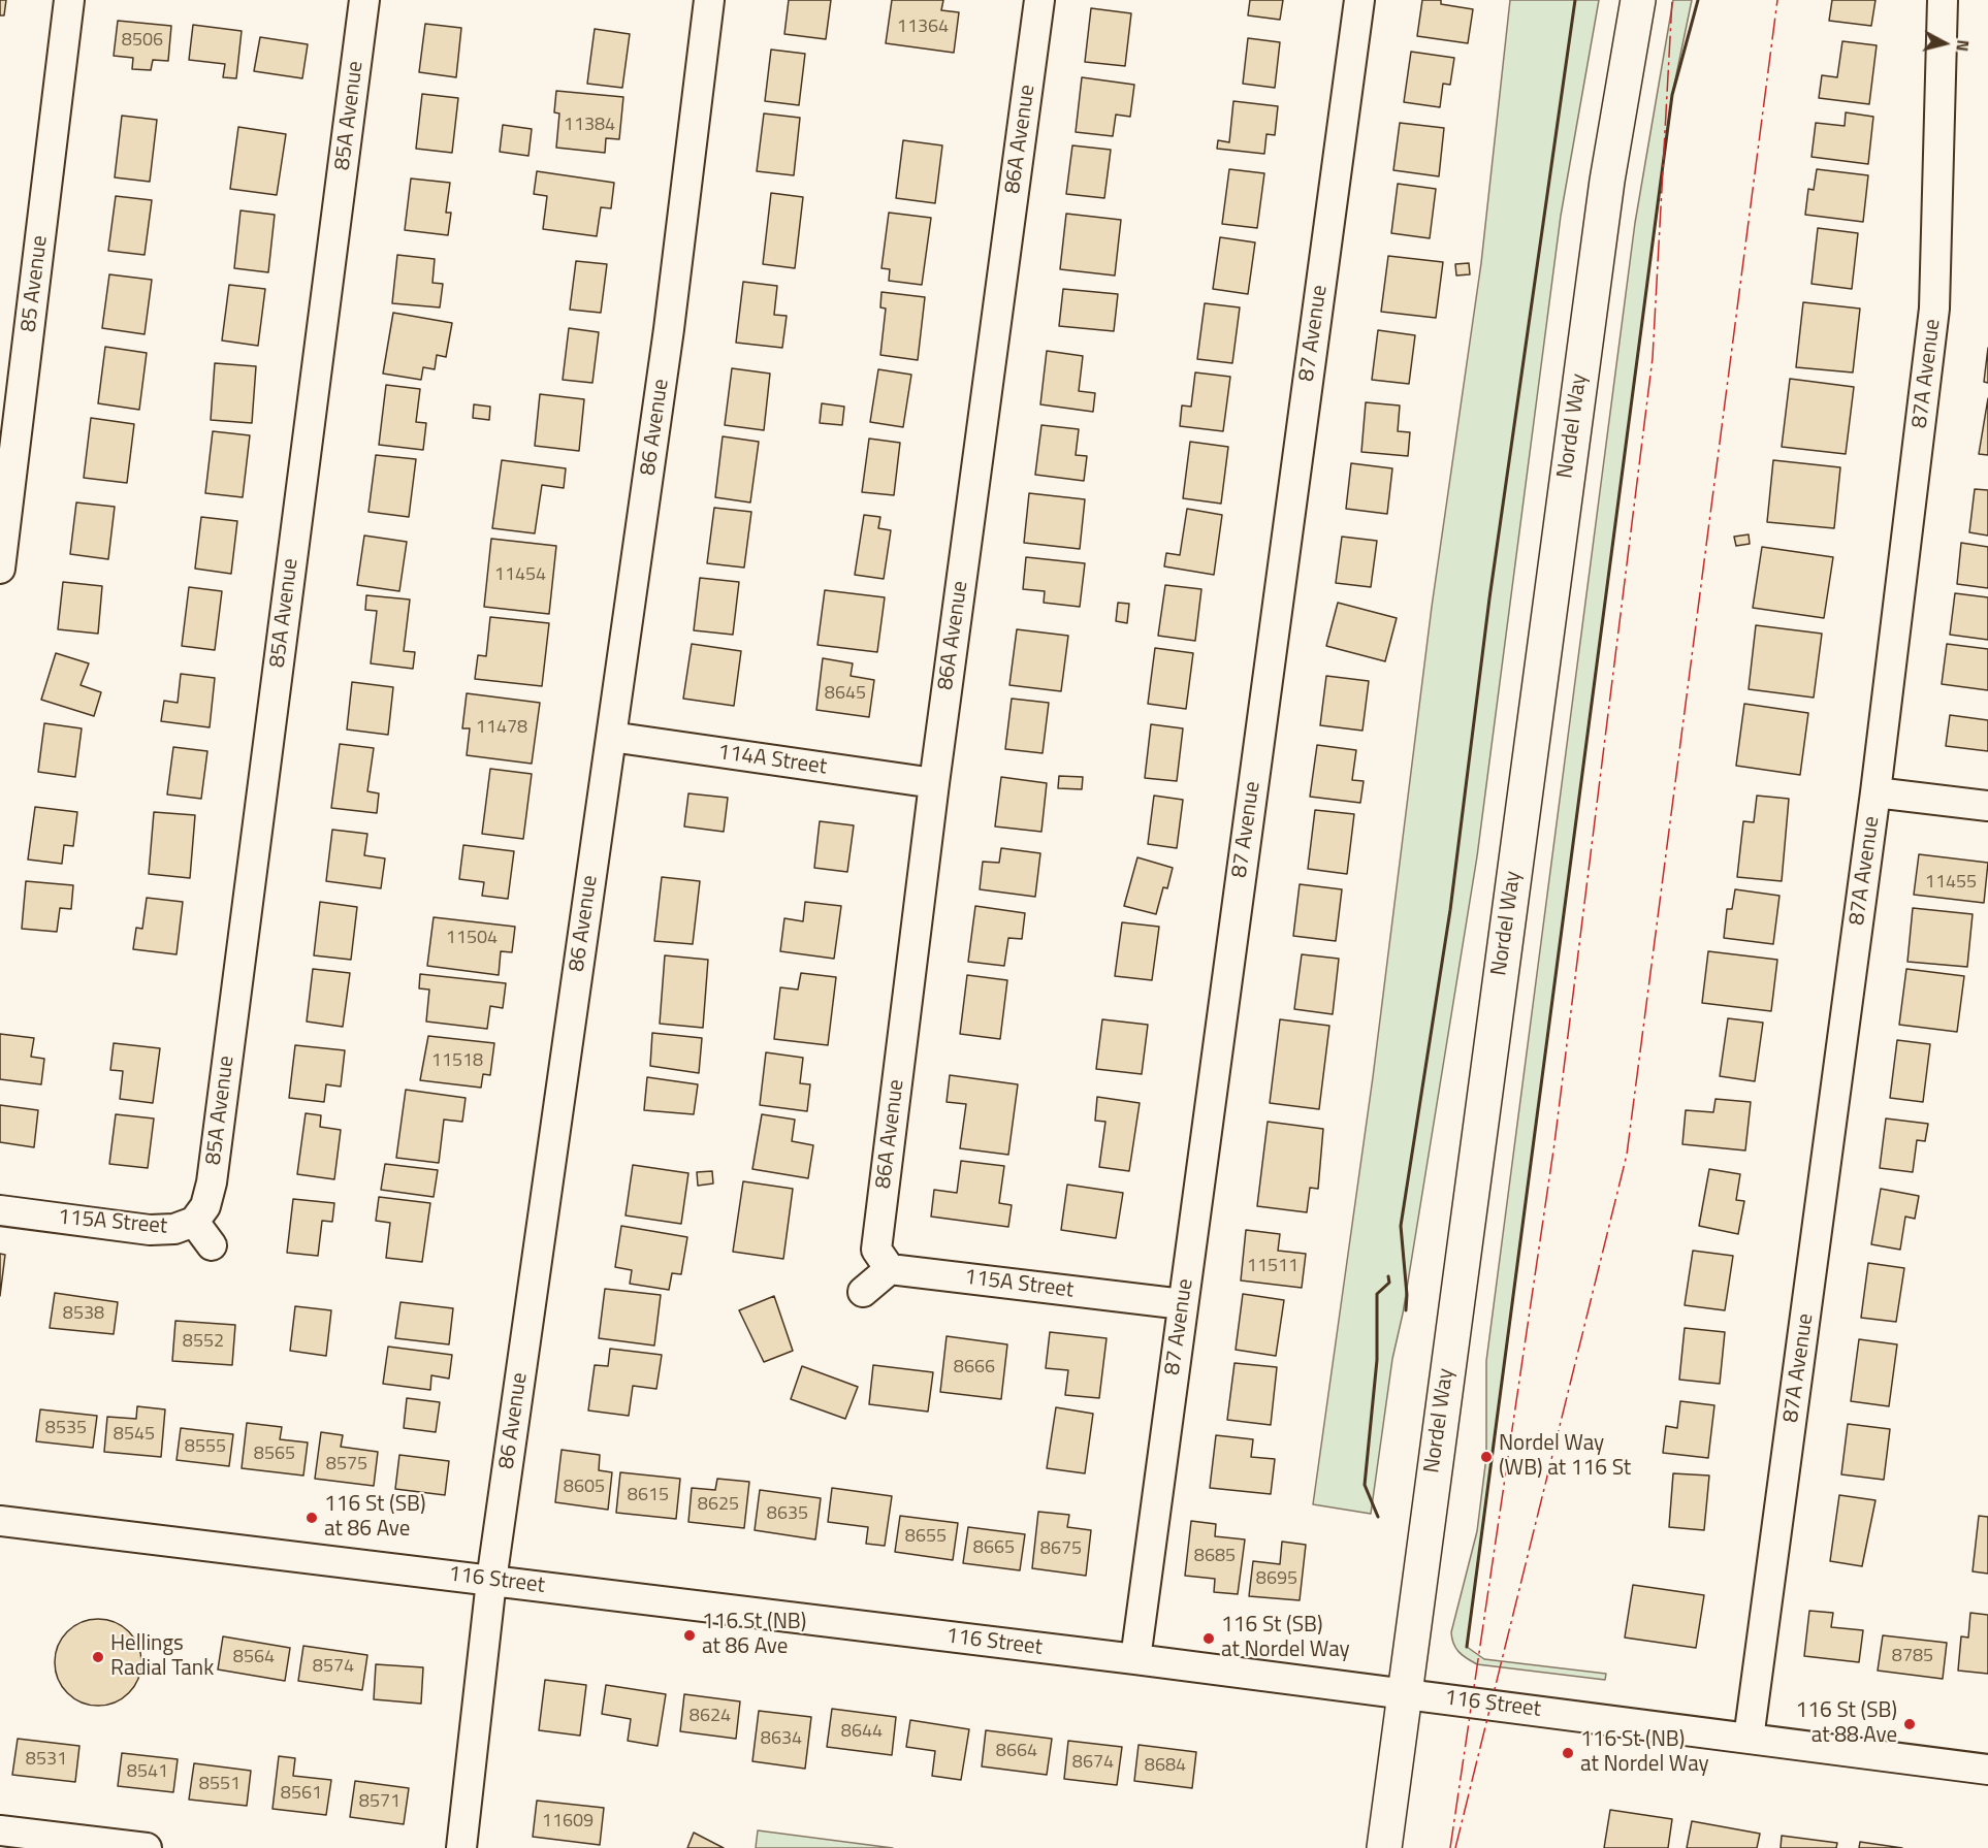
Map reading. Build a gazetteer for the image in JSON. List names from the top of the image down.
{
  "streets": {
    "main road": ["Nordel Way"],
    "street": [
      "85A Avenue",
      "86A Avenue",
      "85 Avenue",
      "87 Avenue",
      "87A Avenue",
      "86 Avenue",
      "114A Street",
      "115A Street",
      "116 Street"
    ]
  },
  "crossings": [
    ["85A Avenue", "115A Street"],
    ["86A Avenue", "114A Street"],
    ["86A Avenue", "115A Street"],
    ["87 Avenue", "115A Street"],
    ["87 Avenue", "116 Street"],
    ["87A Avenue", "116 Street"],
    ["Nordel Way", "116 Street"],
    ["86 Avenue", "114A Street"],
    ["86 Avenue", "116 Street"]
  ],
  "places": [
    "Nordel Way (WB) at 116 St",
    "116 St (SB) at 86 Ave",
    "116 St (NB) at 86 Ave",
    "116 St (SB) at Nordel Way",
    "Hellings Radial Tank",
    "116 St (SB) at 88 Ave",
    "116 St (NB) at Nordel Way"
  ],
  "house_numbers": [
    "11364",
    "8506",
    "11384",
    "11454",
    "8645",
    "11478",
    "11455",
    "11504",
    "11518",
    "11511",
    "8538",
    "8552",
    "8666",
    "8535",
    "8545",
    "8555",
    "8565",
    "8575",
    "8605",
    "8615",
    "8625",
    "8635",
    "8655",
    "8665",
    "8675",
    "8685",
    "8695",
    "8785",
    "8564",
    "8574",
    "8624",
    "8644",
    "8634",
    "8664",
    "8531",
    "8674",
    "8684",
    "8541",
    "8551",
    "8561",
    "8571",
    "11609"
  ],
  "north": "right"
}
